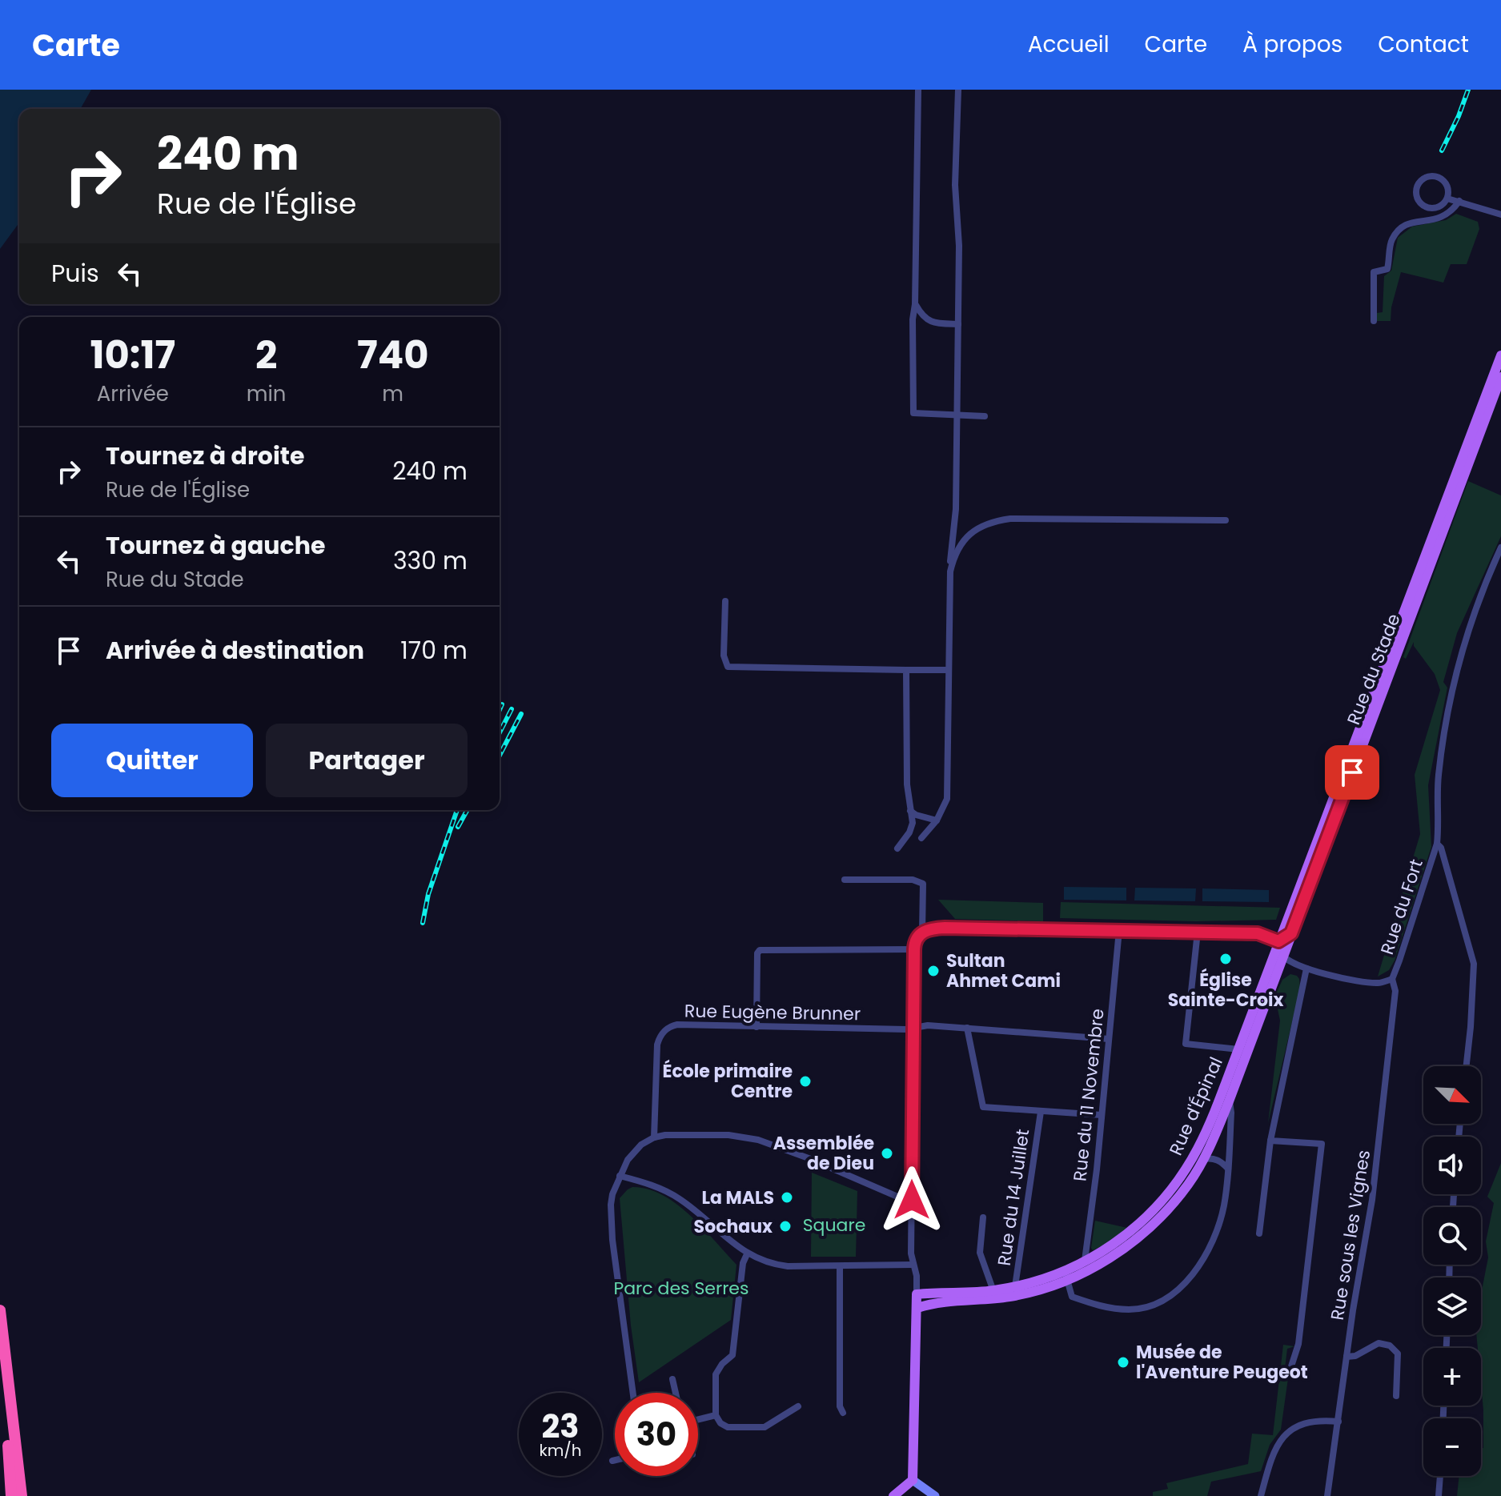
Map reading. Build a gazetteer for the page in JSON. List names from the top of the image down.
{
  "streets": {
    "main road": ["Rue du Stade", "Rue d'Épinal"],
    "street": [
      "Rue du Fort",
      "Rue Eugène Brunner",
      "Rue du 11 Novembre",
      "Rue du 14 Juillet",
      "Rue sous les Vignes"
    ]
  },
  "crossings": [
    ["Rue du Stade", "Rue d'Épinal"],
    ["Rue du Fort", "Rue sous les Vignes"],
    ["Rue Eugène Brunner", "Rue du 11 Novembre"],
    ["Rue du 11 Novembre", "Rue d'Épinal"],
    ["Rue d'Épinal", "Rue du 14 Juillet"]
  ],
  "parks": ["Square", "Parc des Serres"],
  "places": [
    "Église Sainte-Croix",
    "Sultan Ahmet Cami",
    "École primaire Centre",
    "Assemblée de Dieu",
    "La MALS",
    "Sochaux",
    "Musée de l'Aventure Peugeot"
  ],
  "north": "bottom right",
  "page": {
    "header": "Carte",
    "nav": [
      "Accueil",
      "Carte",
      "À propos",
      "Contact"
    ],
    "turn": ["240 m", "Rue de l'Église"],
    "then": "Puis",
    "eta": [
      "10:17",
      "Arrivée",
      "2",
      "min",
      "740",
      "m"
    ],
    "list": [
      {
        "name": "Tournez à droite",
        "note": "Rue de l'Église",
        "value": "240 m"
      },
      {
        "name": "Tournez à gauche",
        "note": "Rue du Stade",
        "value": "330 m"
      },
      {
        "name": "Arrivée à destination",
        "value": "170 m"
      }
    ],
    "buttons": ["Quitter", "Partager"],
    "map_buttons": ["+", "−"],
    "speed": "23 km/h",
    "limit": "30"
  }
}
